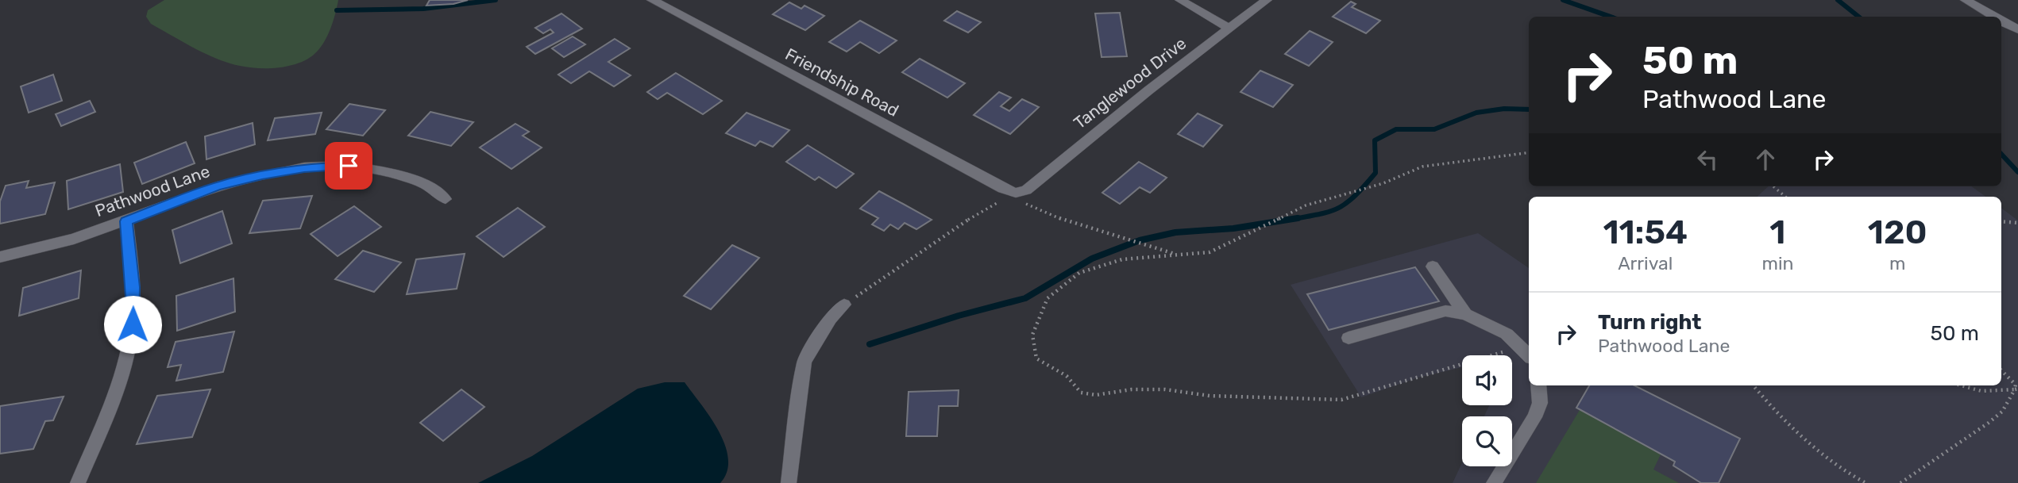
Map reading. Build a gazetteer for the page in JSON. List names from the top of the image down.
{
  "streets": {
    "street": ["Friendship Road", "Tanglewood Drive", "Pathwood Lane"]
  },
  "crossings": [
    ["Friendship Road", "Tanglewood Drive"]
  ],
  "page": {
    "turn": ["50 m", "Pathwood Lane"],
    "eta": [
      "11:54",
      "Arrival",
      "1",
      "min",
      "120",
      "m"
    ],
    "list": [
      {
        "name": "Turn right",
        "note": "Pathwood Lane",
        "value": "50 m"
      }
    ]
  }
}
